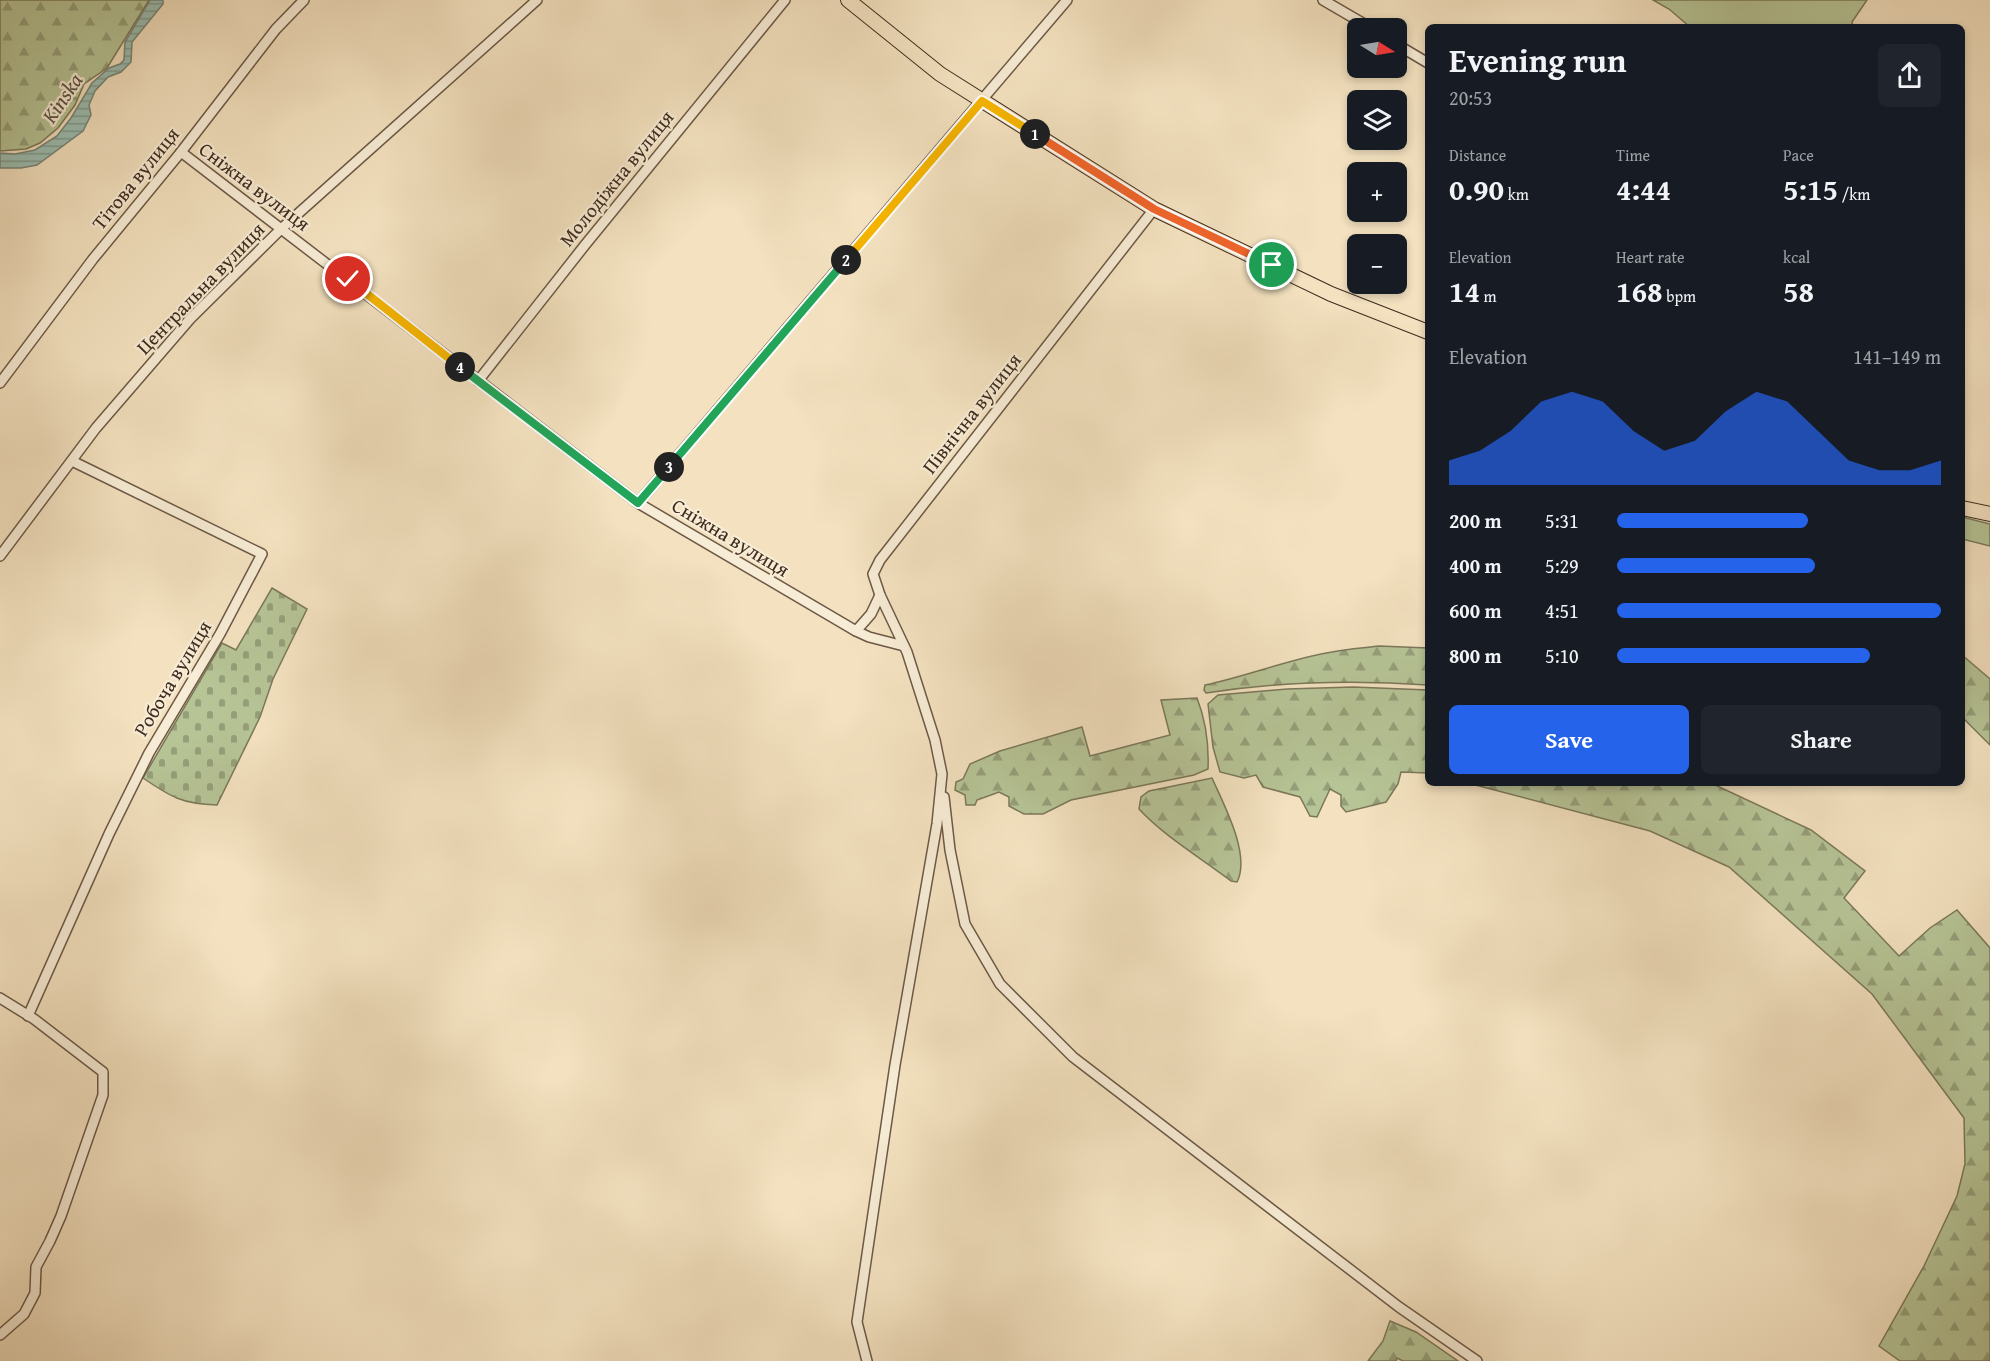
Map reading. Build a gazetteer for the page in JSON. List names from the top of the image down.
{
  "streets": {
    "street": [
      "Тітова вулиця",
      "Молодіжна вулиця",
      "Сніжна вулиця",
      "Центральна вулиця",
      "Північна вулиця",
      "Робоча вулиця"
    ]
  },
  "crossings": [
    ["Тітова вулиця", "Сніжна вулиця"],
    ["Молодіжна вулиця", "Сніжна вулиця"],
    ["Сніжна вулиця", "Центральна вулиця"],
    ["Сніжна вулиця", "Північна вулиця"],
    ["Центральна вулиця", "Робоча вулиця"]
  ],
  "water": ["Kinska"],
  "north": "right",
  "page": {
    "map_buttons": ["+", "−"],
    "heading": ["Evening run", "20:53"],
    "pins": [
      "1",
      "2",
      "4",
      "3"
    ],
    "stats": [
      ["Distance", "0.90 km"],
      ["Time", "4:44"],
      ["Pace", "5:15 /km"],
      ["Elevation", "14 m"],
      ["Heart rate", "168 bpm"],
      ["kcal", "58"]
    ],
    "chart": ["Elevation", "141–149 m"],
    "list": [
      {
        "name": "200 m",
        "note": "5:31"
      },
      {
        "name": "400 m",
        "note": "5:29"
      },
      {
        "name": "600 m",
        "note": "4:51"
      },
      {
        "name": "800 m",
        "note": "5:10"
      }
    ],
    "buttons": ["Save", "Share"]
  }
}
